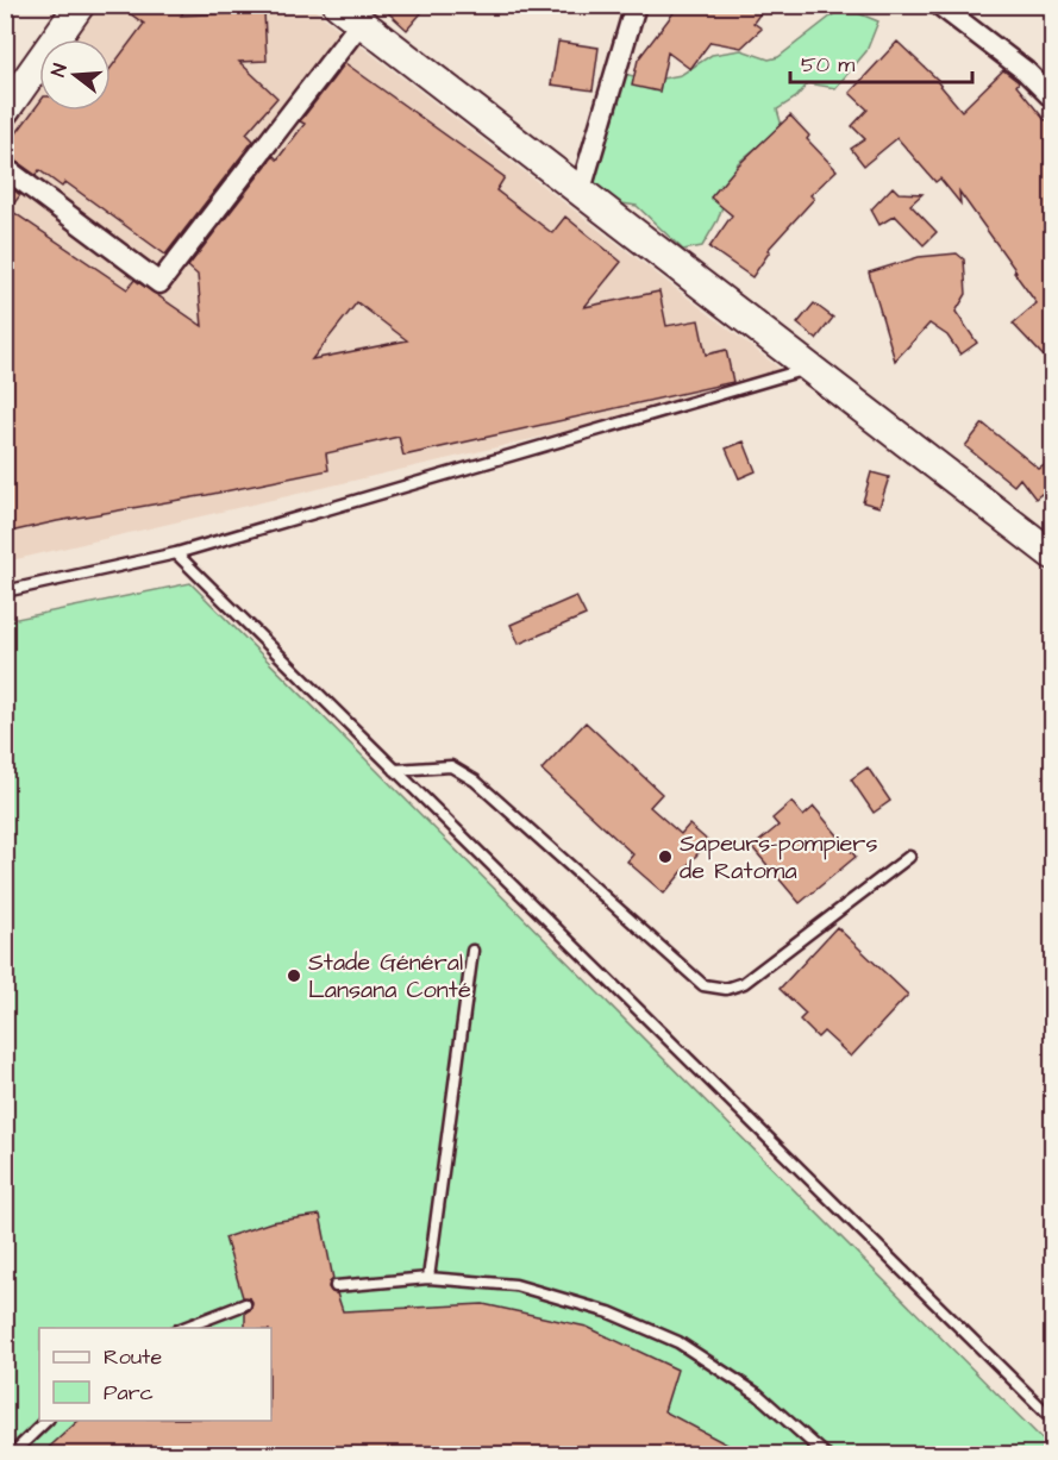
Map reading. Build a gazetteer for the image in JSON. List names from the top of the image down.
{
  "places": ["Sapeurs-pompiers de Ratoma", "Stade Général Lansana Conté"],
  "legend": ["Route", "Parc"],
  "scale_bar": "50 m",
  "north": "left"
}
